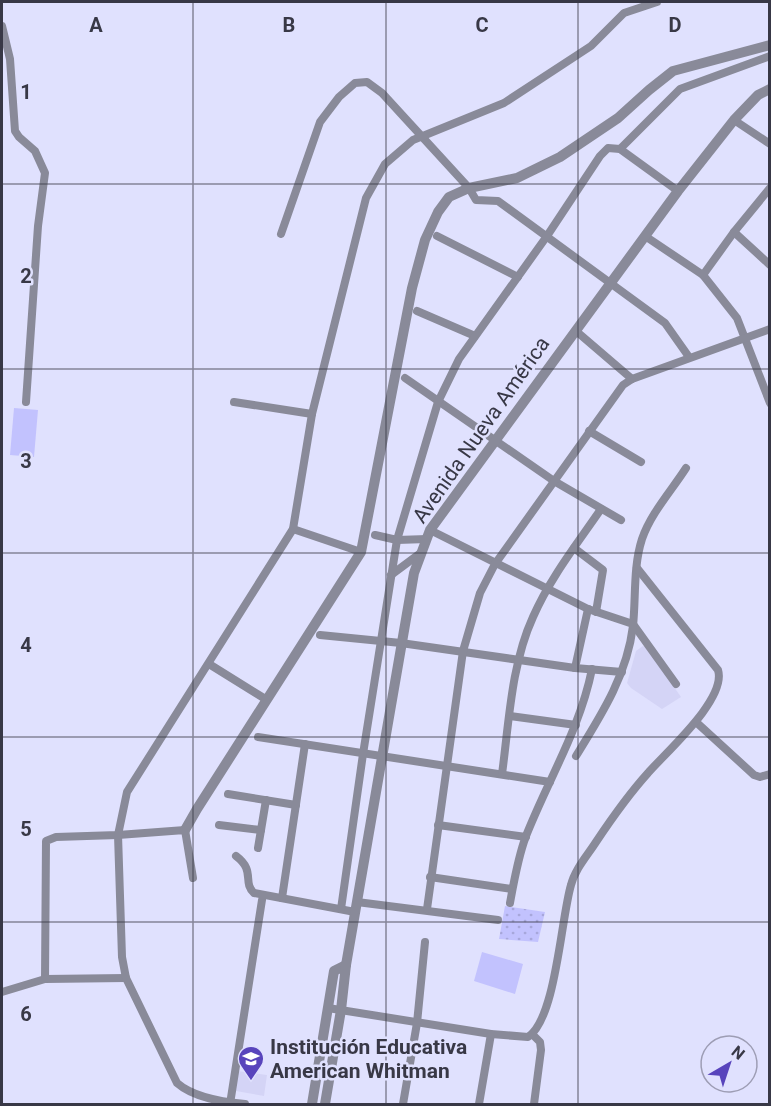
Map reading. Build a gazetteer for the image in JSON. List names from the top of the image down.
{
  "streets": {
    "street": ["Avenida Nueva América"]
  },
  "places": {
    "school or university": ["Institución Educativa American Whitman"]
  },
  "north": "top right",
  "grid": {
    "columns": [
      "A",
      "B",
      "C",
      "D"
    ],
    "rows": [
      "1",
      "2",
      "3",
      "4",
      "5",
      "6"
    ]
  }
}
